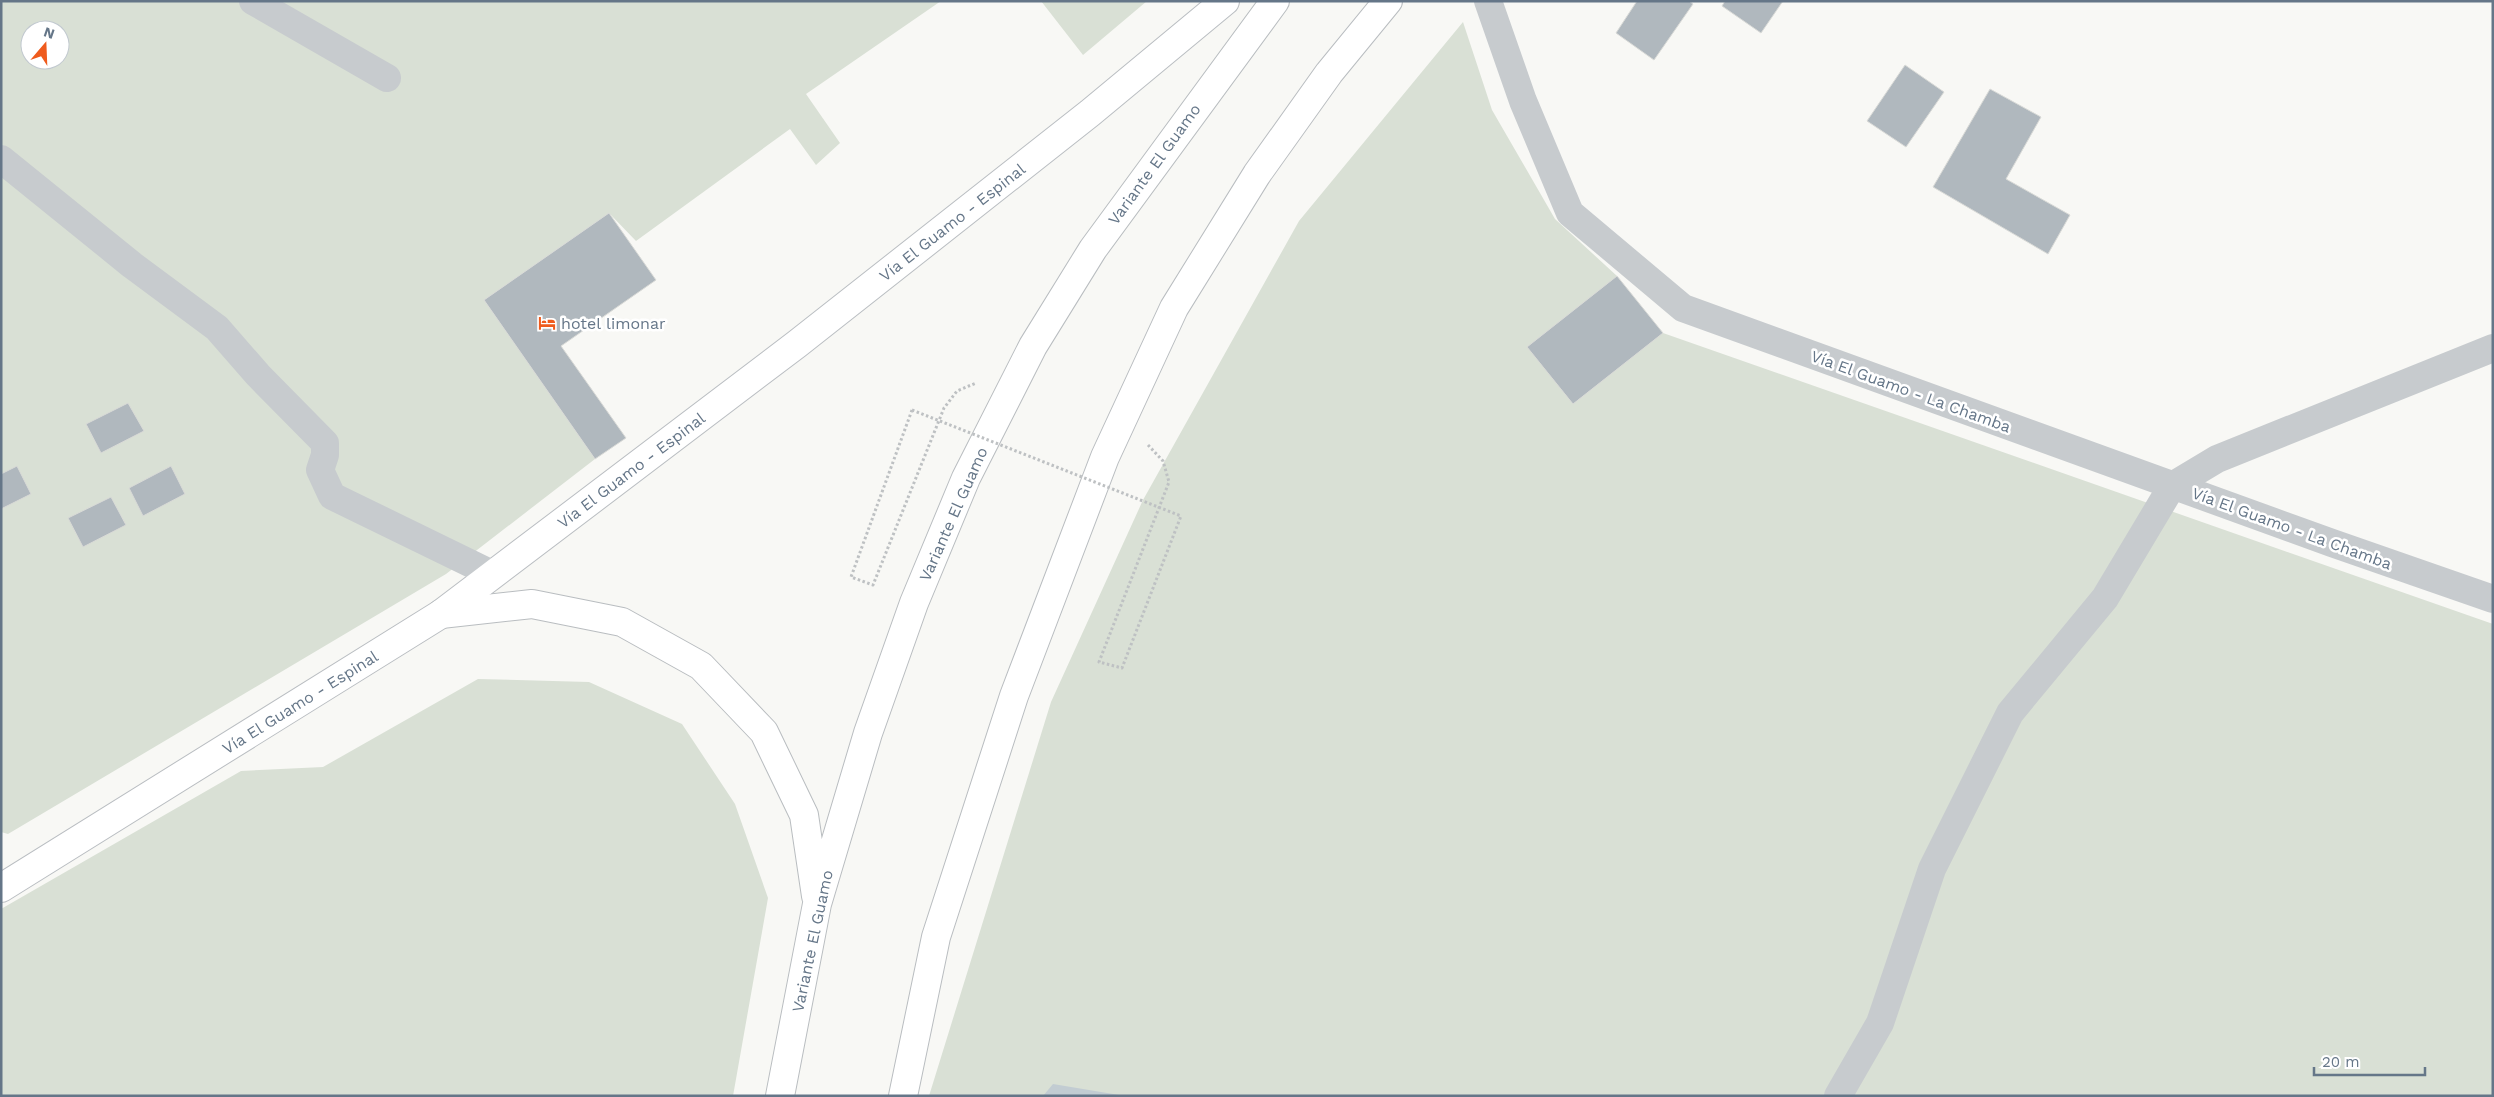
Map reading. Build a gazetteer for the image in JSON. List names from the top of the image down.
{
  "streets": {
    "main road": ["Variante El Guamo", "Vía El Guamo - Espinal"],
    "street": ["Vía El Guamo - La Chamba"]
  },
  "places": {
    "hotel": ["hotel limonar"]
  },
  "scale_bar": "20 m",
  "north": "top"
}
